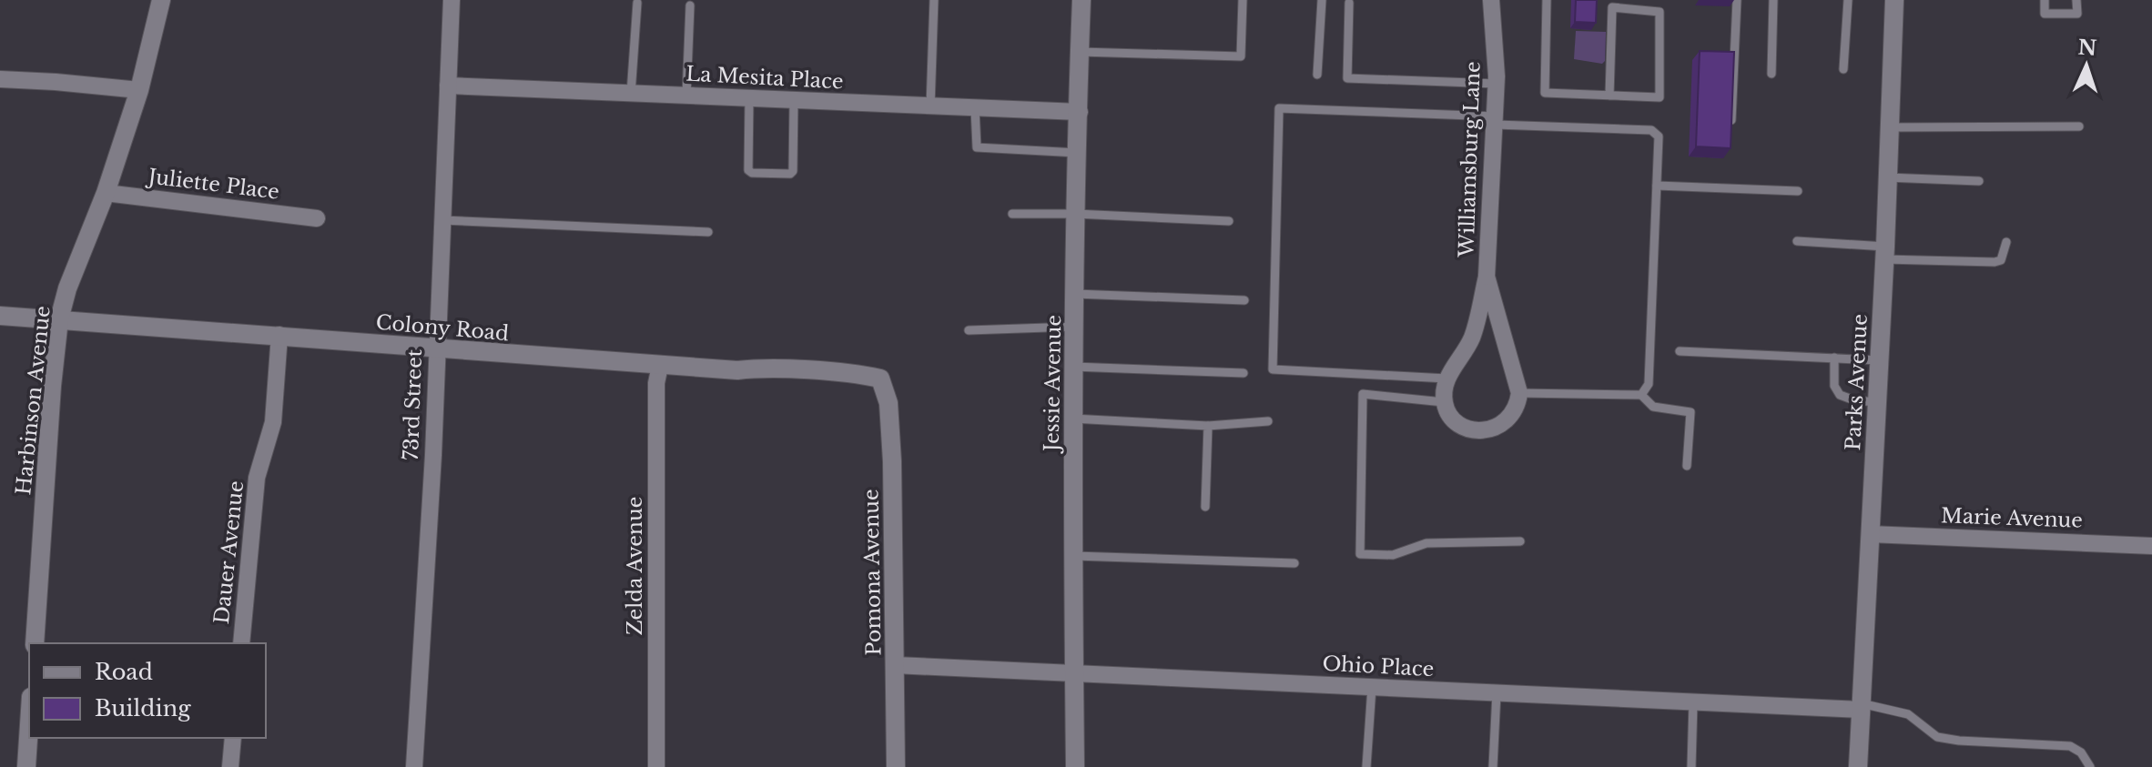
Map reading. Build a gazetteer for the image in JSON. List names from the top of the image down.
{
  "streets": {
    "street": [
      "La Mesita Place",
      "Williamsburg Lane",
      "Juliette Place",
      "Colony Road",
      "Parks Avenue",
      "Jessie Avenue",
      "Harbinson Avenue",
      "73rd Street",
      "Marie Avenue",
      "Dauer Avenue",
      "Zelda Avenue",
      "Pomona Avenue",
      "Ohio Place"
    ]
  },
  "crossings": [
    ["La Mesita Place", "Jessie Avenue"],
    ["La Mesita Place", "73rd Street"],
    ["Juliette Place", "Harbinson Avenue"],
    ["Colony Road", "Harbinson Avenue"],
    ["Colony Road", "73rd Street"],
    ["Colony Road", "Dauer Avenue"],
    ["Colony Road", "Zelda Avenue"],
    ["Colony Road", "Pomona Avenue"],
    ["Parks Avenue", "Marie Avenue"],
    ["Parks Avenue", "Ohio Place"],
    ["Jessie Avenue", "Ohio Place"],
    ["Pomona Avenue", "Ohio Place"]
  ],
  "legend": ["Road", "Building"],
  "north": "top"
}
